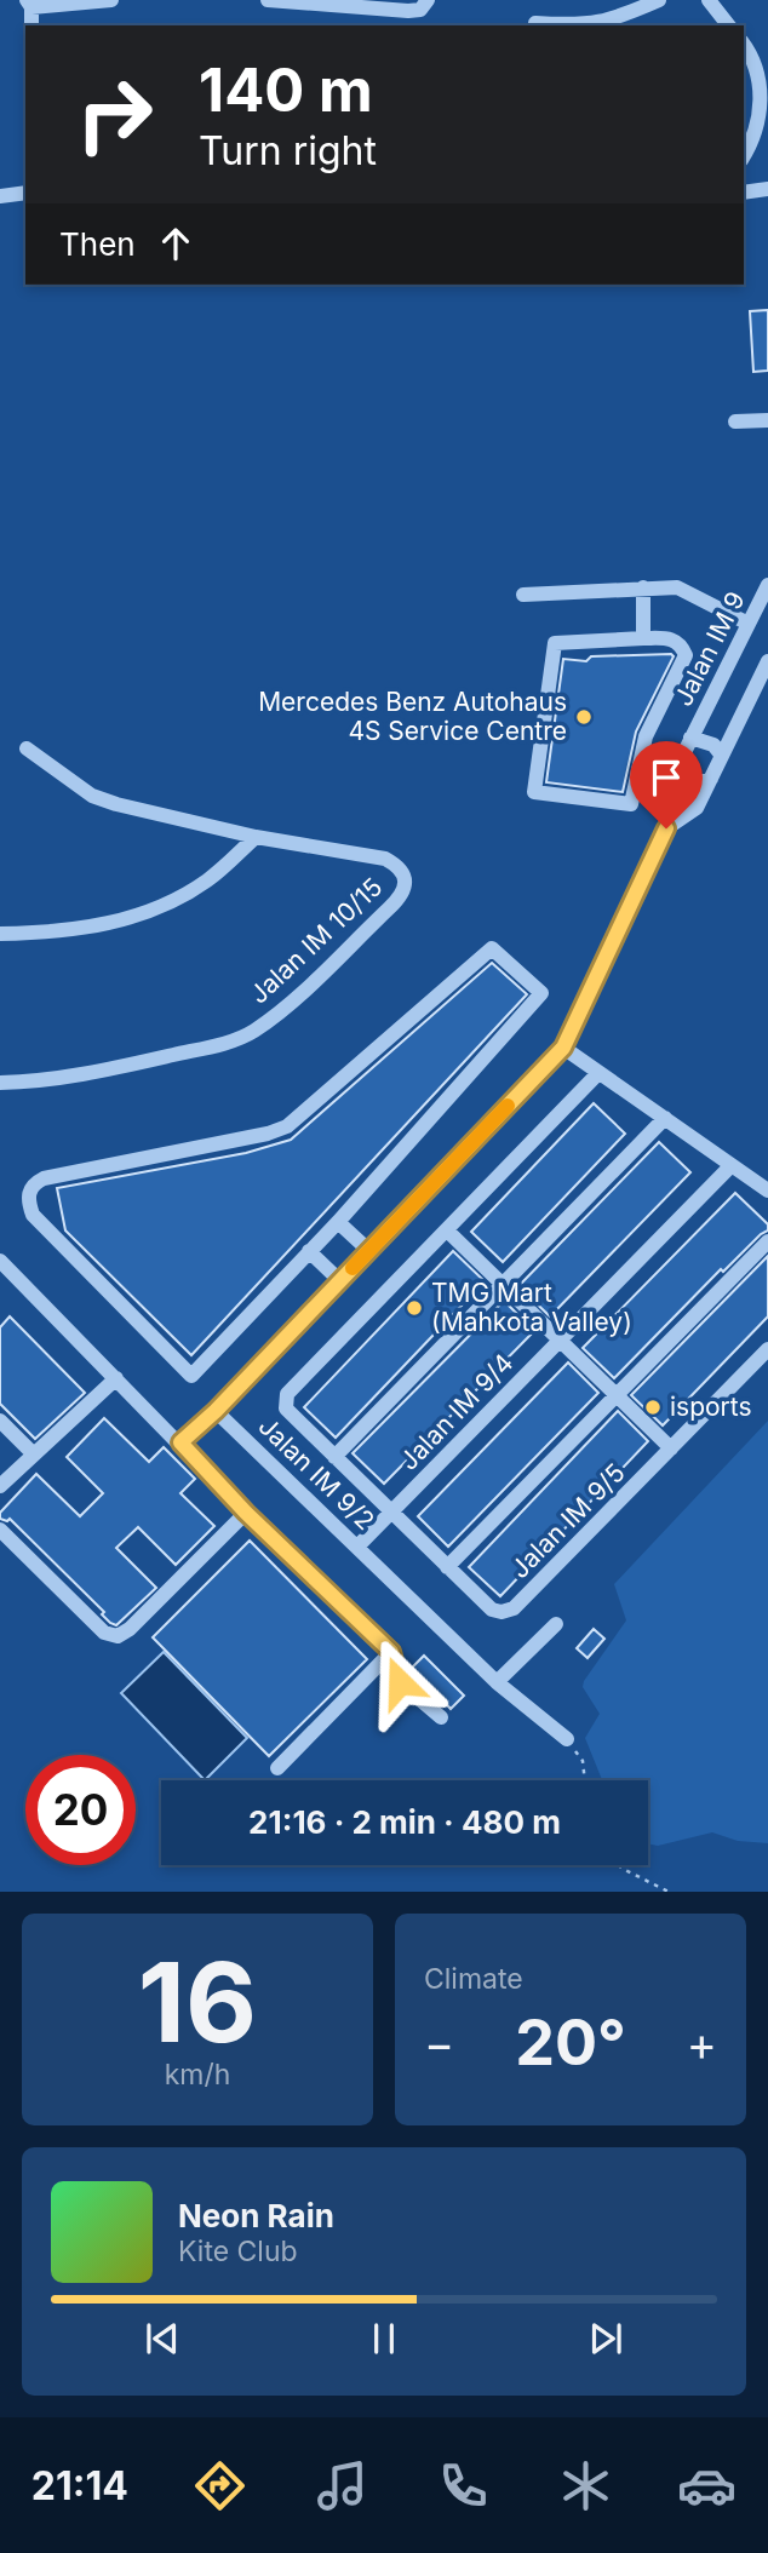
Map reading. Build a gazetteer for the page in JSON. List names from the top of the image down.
{
  "streets": {
    "street": [
      "Jalan IM 9",
      "Jalan IM 10/15",
      "Jalan IM 9/4",
      "Jalan IM 9/2",
      "Jalan IM 9/5"
    ]
  },
  "crossings": [
    ["Jalan IM 9/4", "Jalan IM 9/2"],
    ["Jalan IM 9/4", "Jalan IM 9/5"]
  ],
  "places": ["Mercedes Benz Autohaus 4S Service Centre", "TMG Mart (Mahkota Valley)", "isports"],
  "page": {
    "turn": ["140 m", "Turn right"],
    "then": "Then",
    "limit": "20",
    "trip": "21:16 · 2 min · 480 m",
    "tile": [
      ["16", "km/h"],
      "Climate"
    ],
    "heat": ["−", "20°", "+"],
    "song": ["Neon Rain", "Kite Club"],
    "tabs": "21:14"
  }
}
